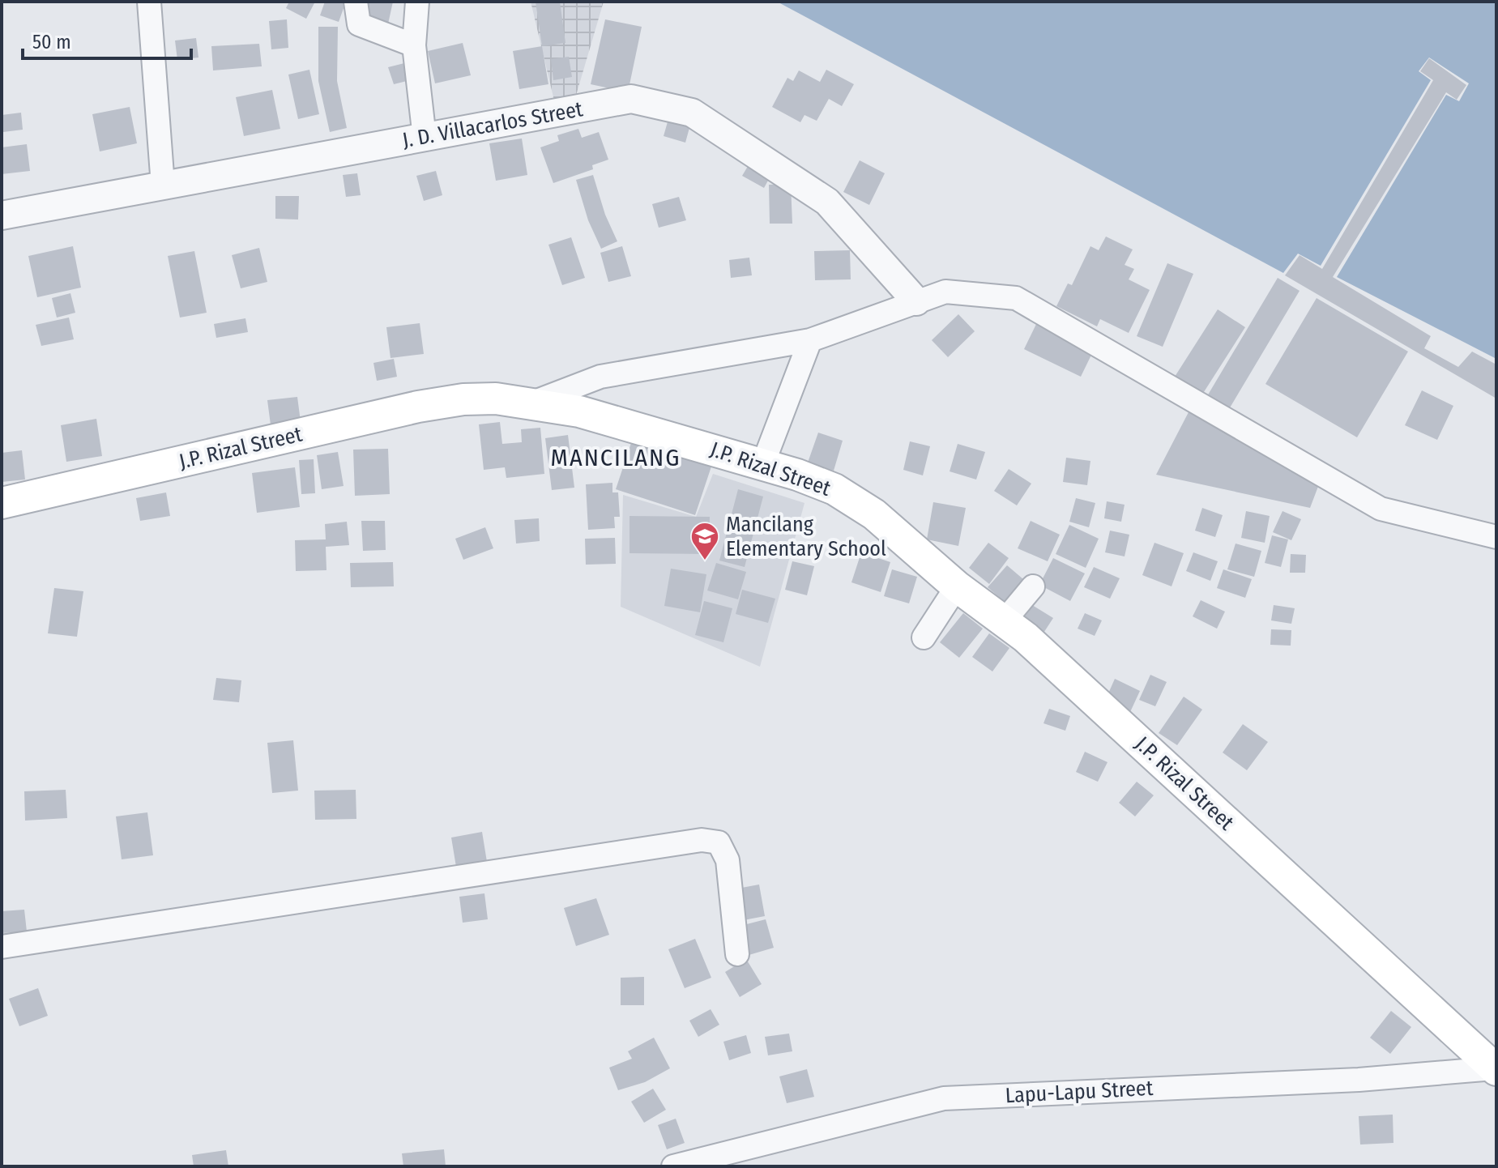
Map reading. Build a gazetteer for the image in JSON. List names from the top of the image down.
{
  "streets": {
    "main road": ["J.P. Rizal Street"],
    "street": ["J. D. Villacarlos Street", "Lapu-Lapu Street"]
  },
  "crossings": [
    ["J.P. Rizal Street", "Lapu-Lapu Street"]
  ],
  "districts": ["MANCILANG"],
  "places": {
    "school or university": ["Mancilang Elementary School"]
  },
  "scale_bar": "50 m"
}
